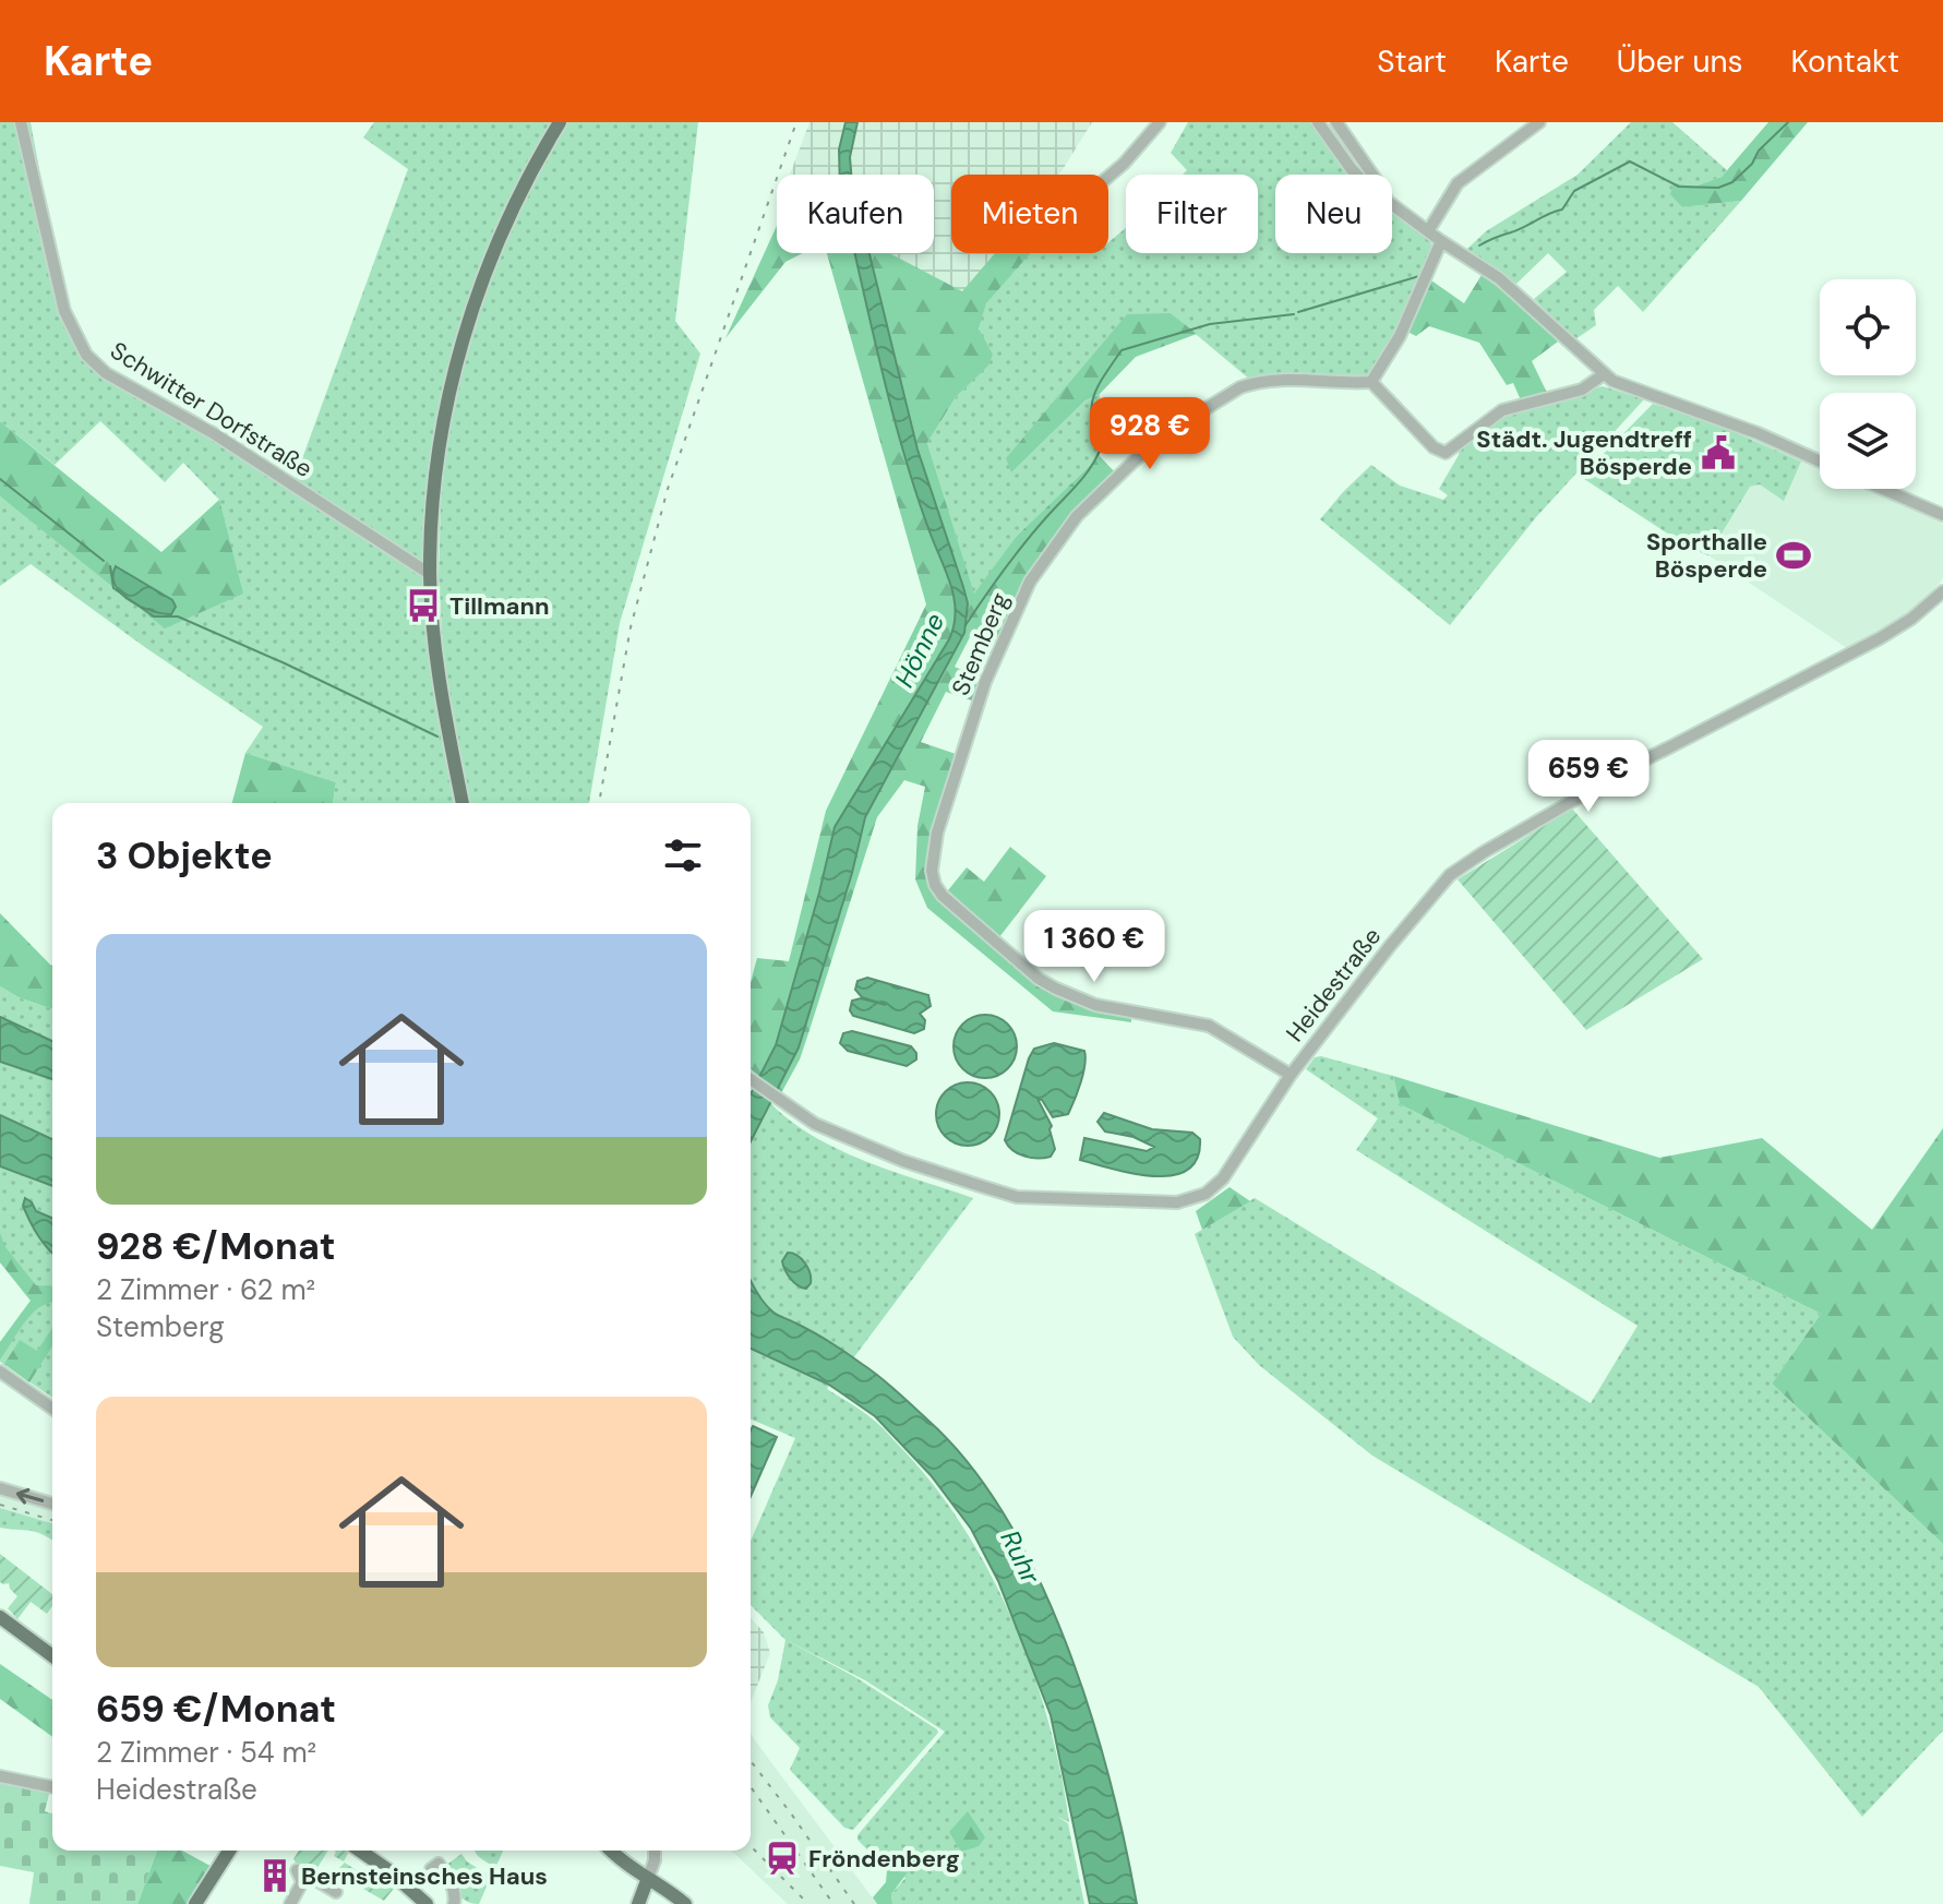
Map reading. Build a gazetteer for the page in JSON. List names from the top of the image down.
{
  "streets": {
    "street": ["Schwitter Dorfstraße", "Stemberg", "Heidestraße"]
  },
  "crossings": [
    ["Stemberg", "Heidestraße"]
  ],
  "water": ["Hönne", "Ruhr"],
  "places": {
    "public building": ["Städt. Jugendtreff Bösperde"],
    "sports": ["Sporthalle Bösperde"],
    "bus stop": ["Tillmann"],
    "station": ["Fröndenberg"],
    "building": ["Bernsteinsches Haus"]
  },
  "page": {
    "header": "Karte",
    "nav": [
      "Start",
      "Karte",
      "Über uns",
      "Kontakt"
    ],
    "chip": [
      "Kaufen",
      "Mieten",
      "Filter",
      "Neu"
    ],
    "price": ["928 €", "659 €", "1 360 €"],
    "heading": "3 Objekte",
    "list": [
      {
        "name": "928 €/Monat",
        "note": "2 Zimmer · 62 m² · Stemberg"
      },
      {
        "name": "659 €/Monat",
        "note": "2 Zimmer · 54 m² · Heidestraße"
      }
    ]
  }
}
